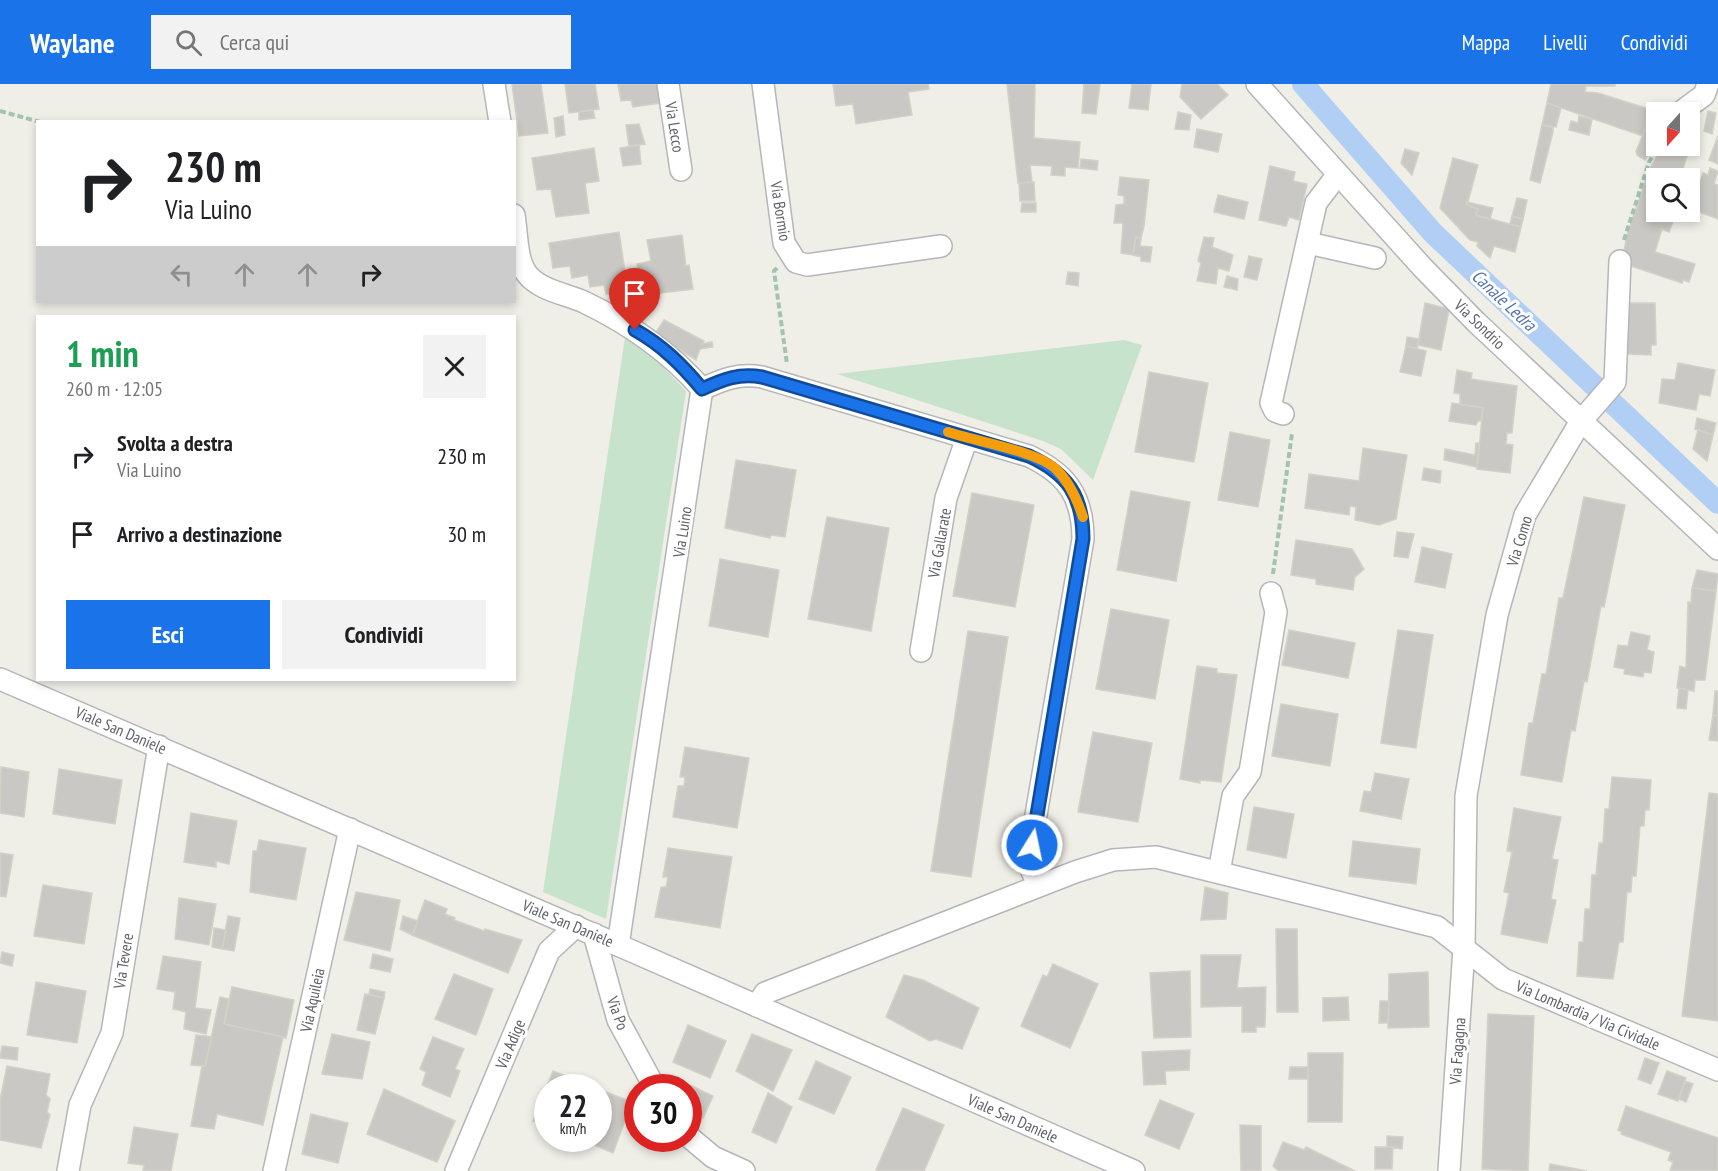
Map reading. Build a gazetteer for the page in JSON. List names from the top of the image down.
{
  "streets": {
    "street": [
      "Via Lecco",
      "Via Bormio",
      "Via Sondrio",
      "Via Luino",
      "Via Como",
      "Via Gallarate",
      "Viale San Daniele",
      "Via Tevere",
      "Via Aquileia",
      "Via Po",
      "Via Lombardia / Via Cividale",
      "Via Adige",
      "Via Fagagna"
    ]
  },
  "crossings": [
    ["Via Sondrio", "Via Como"],
    ["Via Luino", "Viale San Daniele"],
    ["Via Como", "Via Lombardia / Via Cividale"],
    ["Via Como", "Via Fagagna"],
    ["Viale San Daniele", "Via Tevere"],
    ["Viale San Daniele", "Via Aquileia"],
    ["Viale San Daniele", "Via Po"],
    ["Viale San Daniele", "Via Lombardia / Via Cividale"],
    ["Viale San Daniele", "Via Adige"],
    ["Via Po", "Via Adige"],
    ["Via Lombardia / Via Cividale", "Via Fagagna"]
  ],
  "water": ["Canale Ledra"],
  "north": "bottom",
  "page": {
    "header": "Waylane",
    "search": "Cerca qui",
    "nav": ["Mappa", "Livelli", "Condividi"],
    "turn": ["230 m", "Via Luino"],
    "heading": ["1 min", "260 m · 12:05"],
    "list": [
      {
        "name": "Svolta a destra",
        "note": "Via Luino",
        "value": "230 m"
      },
      {
        "name": "Arrivo a destinazione",
        "value": "30 m"
      }
    ],
    "buttons": ["Esci", "Condividi"],
    "speed": "22 km/h",
    "limit": "30"
  }
}
